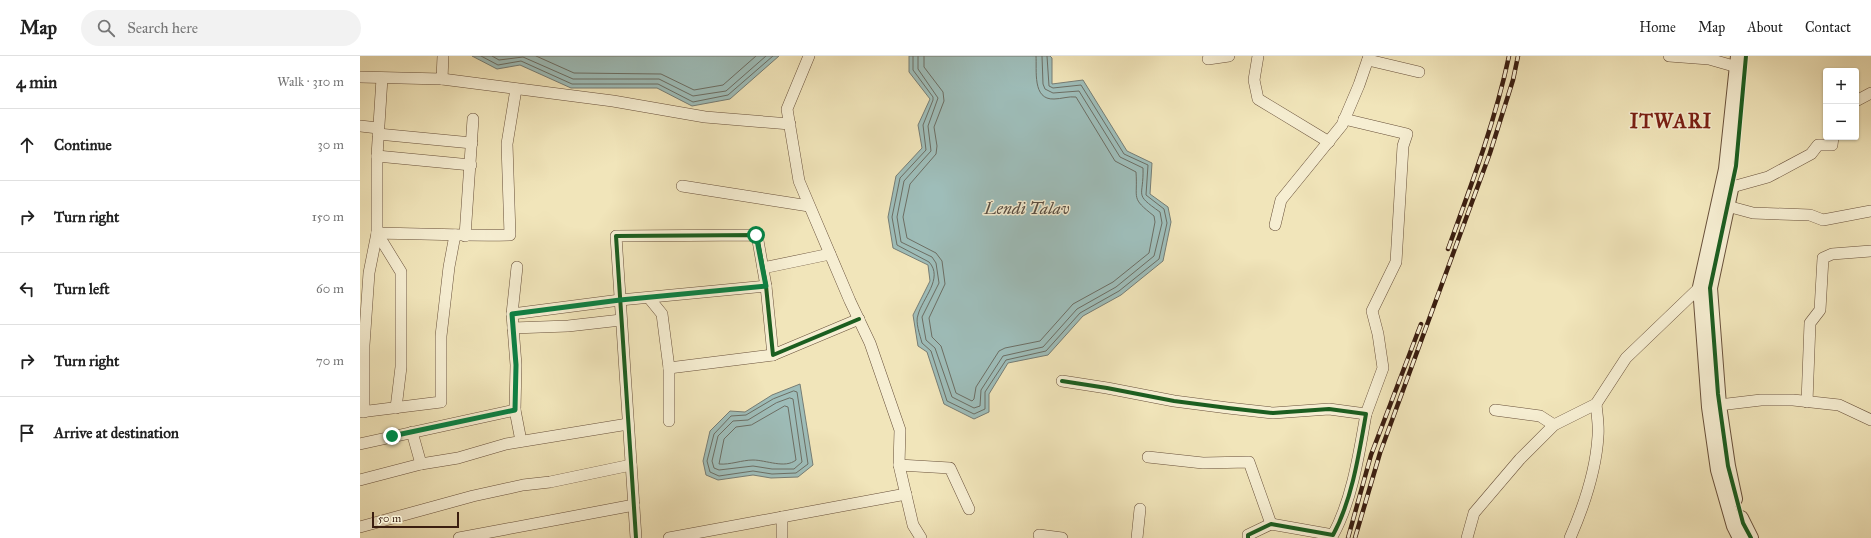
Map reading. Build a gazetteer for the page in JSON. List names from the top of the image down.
{
  "districts": ["ITWARI"],
  "water": ["Lendi Talav"],
  "scale_bar": "50 m",
  "page": {
    "header": "Map",
    "search": "Search here",
    "nav": [
      "Home",
      "Map",
      "About",
      "Contact"
    ],
    "heading": ["4 min", "Walk · 310 m"],
    "map_buttons": ["+", "−"],
    "list": [
      ["Continue", "30 m"],
      ["Turn right", "150 m"],
      ["Turn left", "60 m"],
      ["Turn right", "70 m"],
      "Arrive at destination"
    ],
    "scale": "50 m"
  }
}
